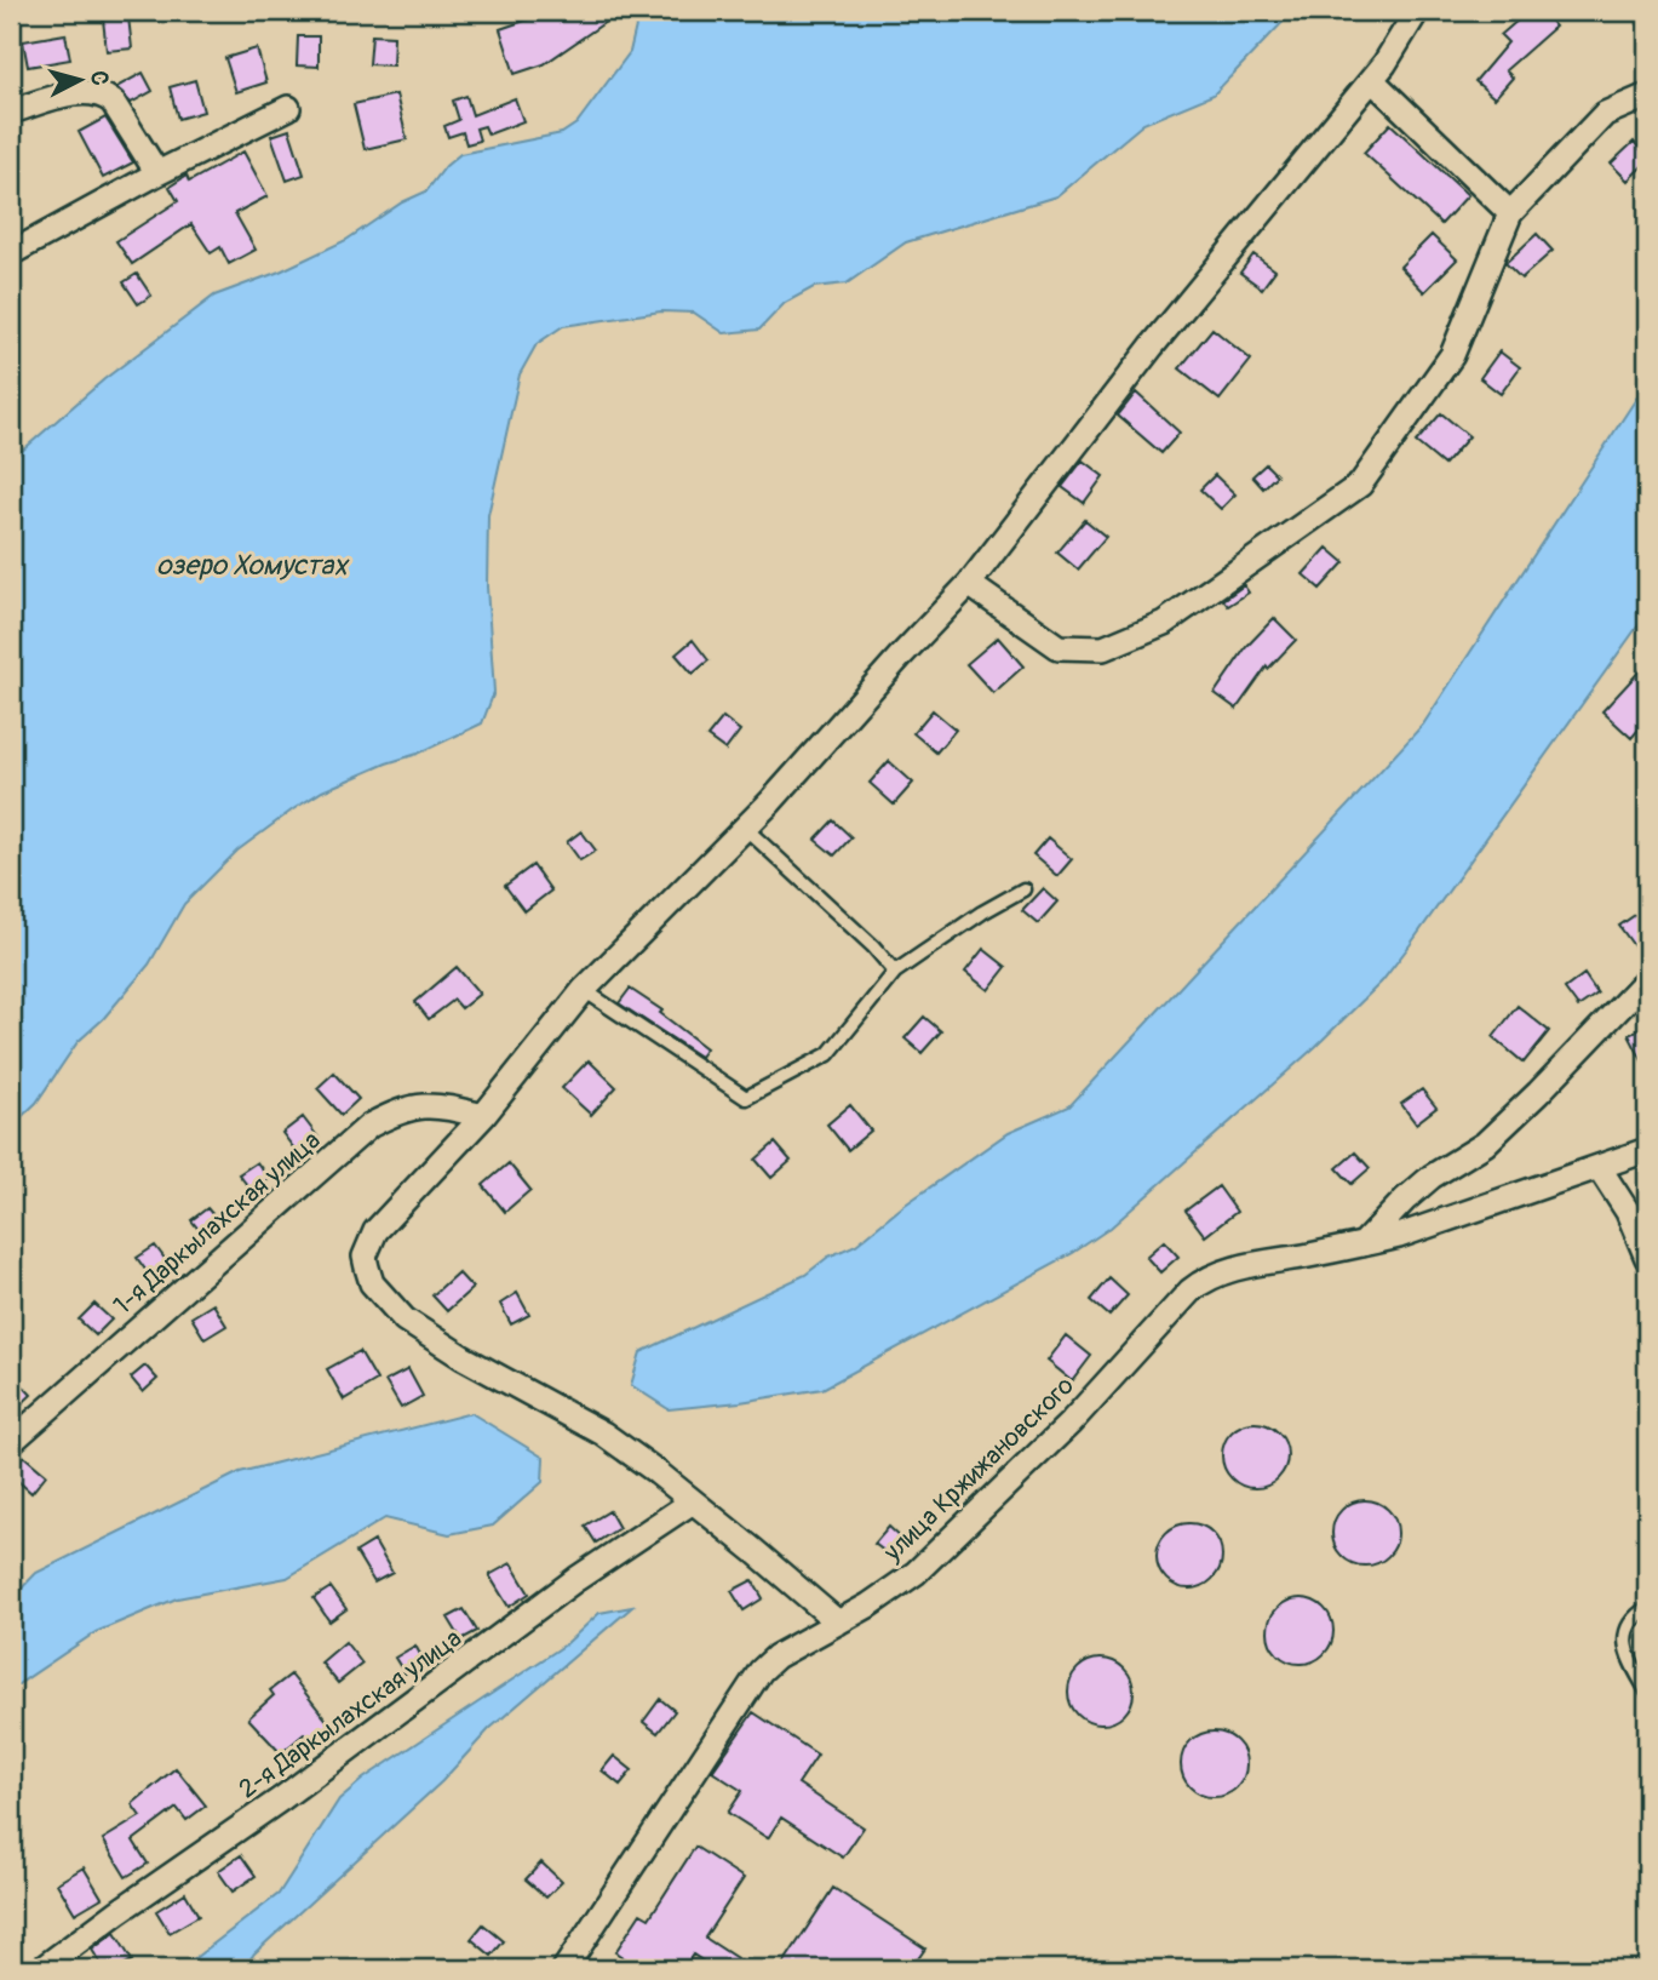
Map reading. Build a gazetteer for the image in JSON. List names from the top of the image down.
{
  "streets": {
    "street": ["1-я Даркылахская улица", "улица Кржижановского", "2-я Даркылахская улица"]
  },
  "water": ["озеро Хомустах"],
  "north": "right"
}
